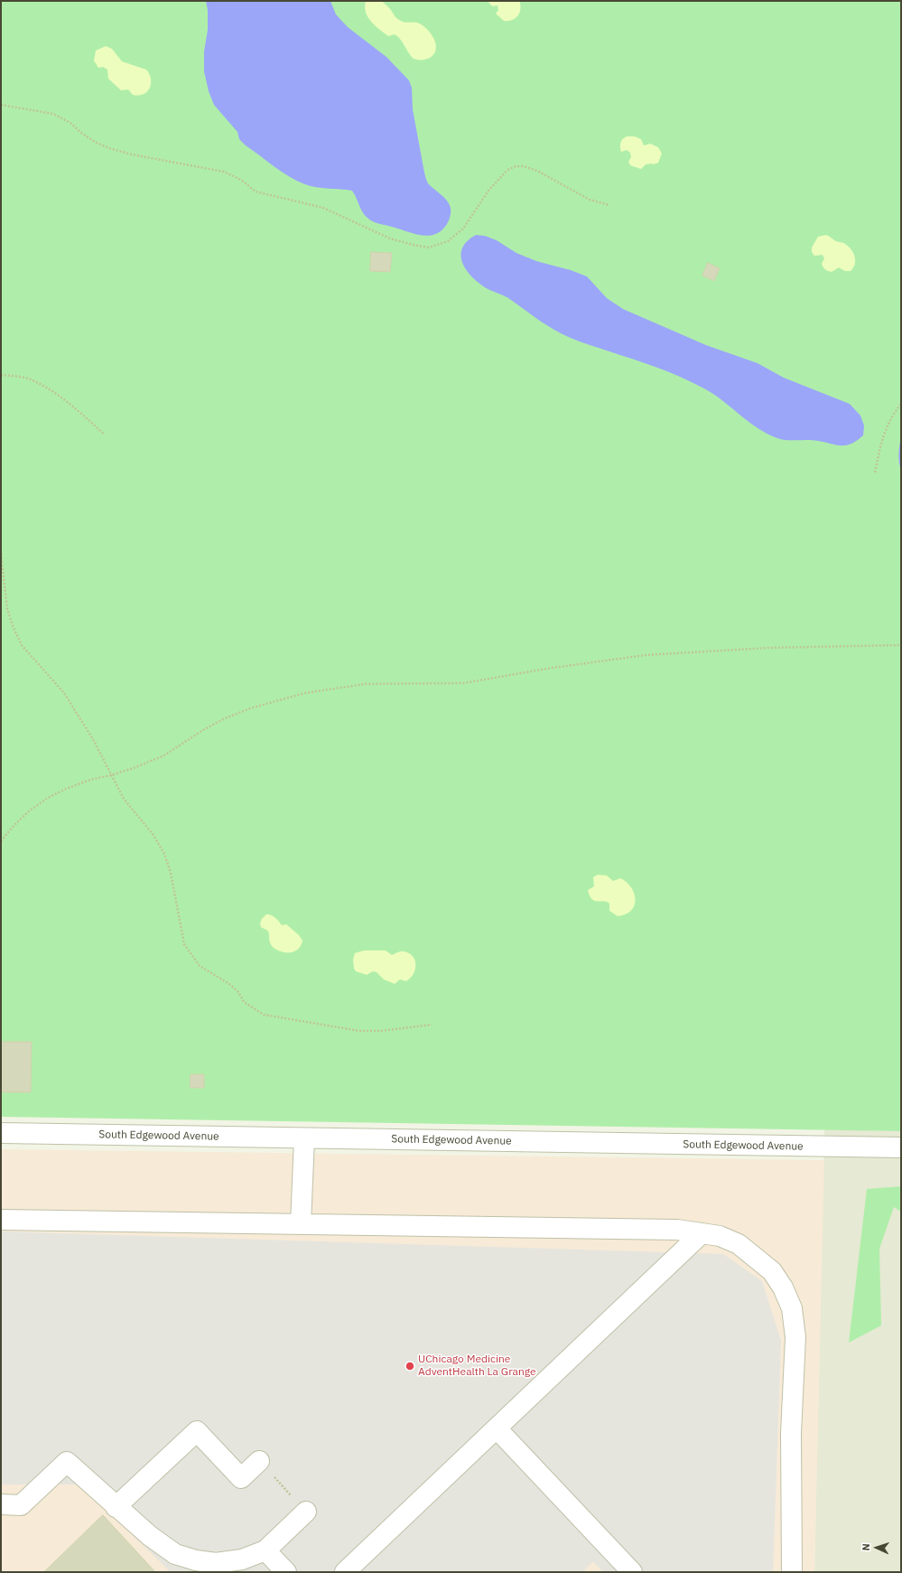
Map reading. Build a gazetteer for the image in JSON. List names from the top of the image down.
{
  "streets": {
    "street": ["South Edgewood Avenue"]
  },
  "places": ["UChicago Medicine AdventHealth La Grange"],
  "north": "left"
}
